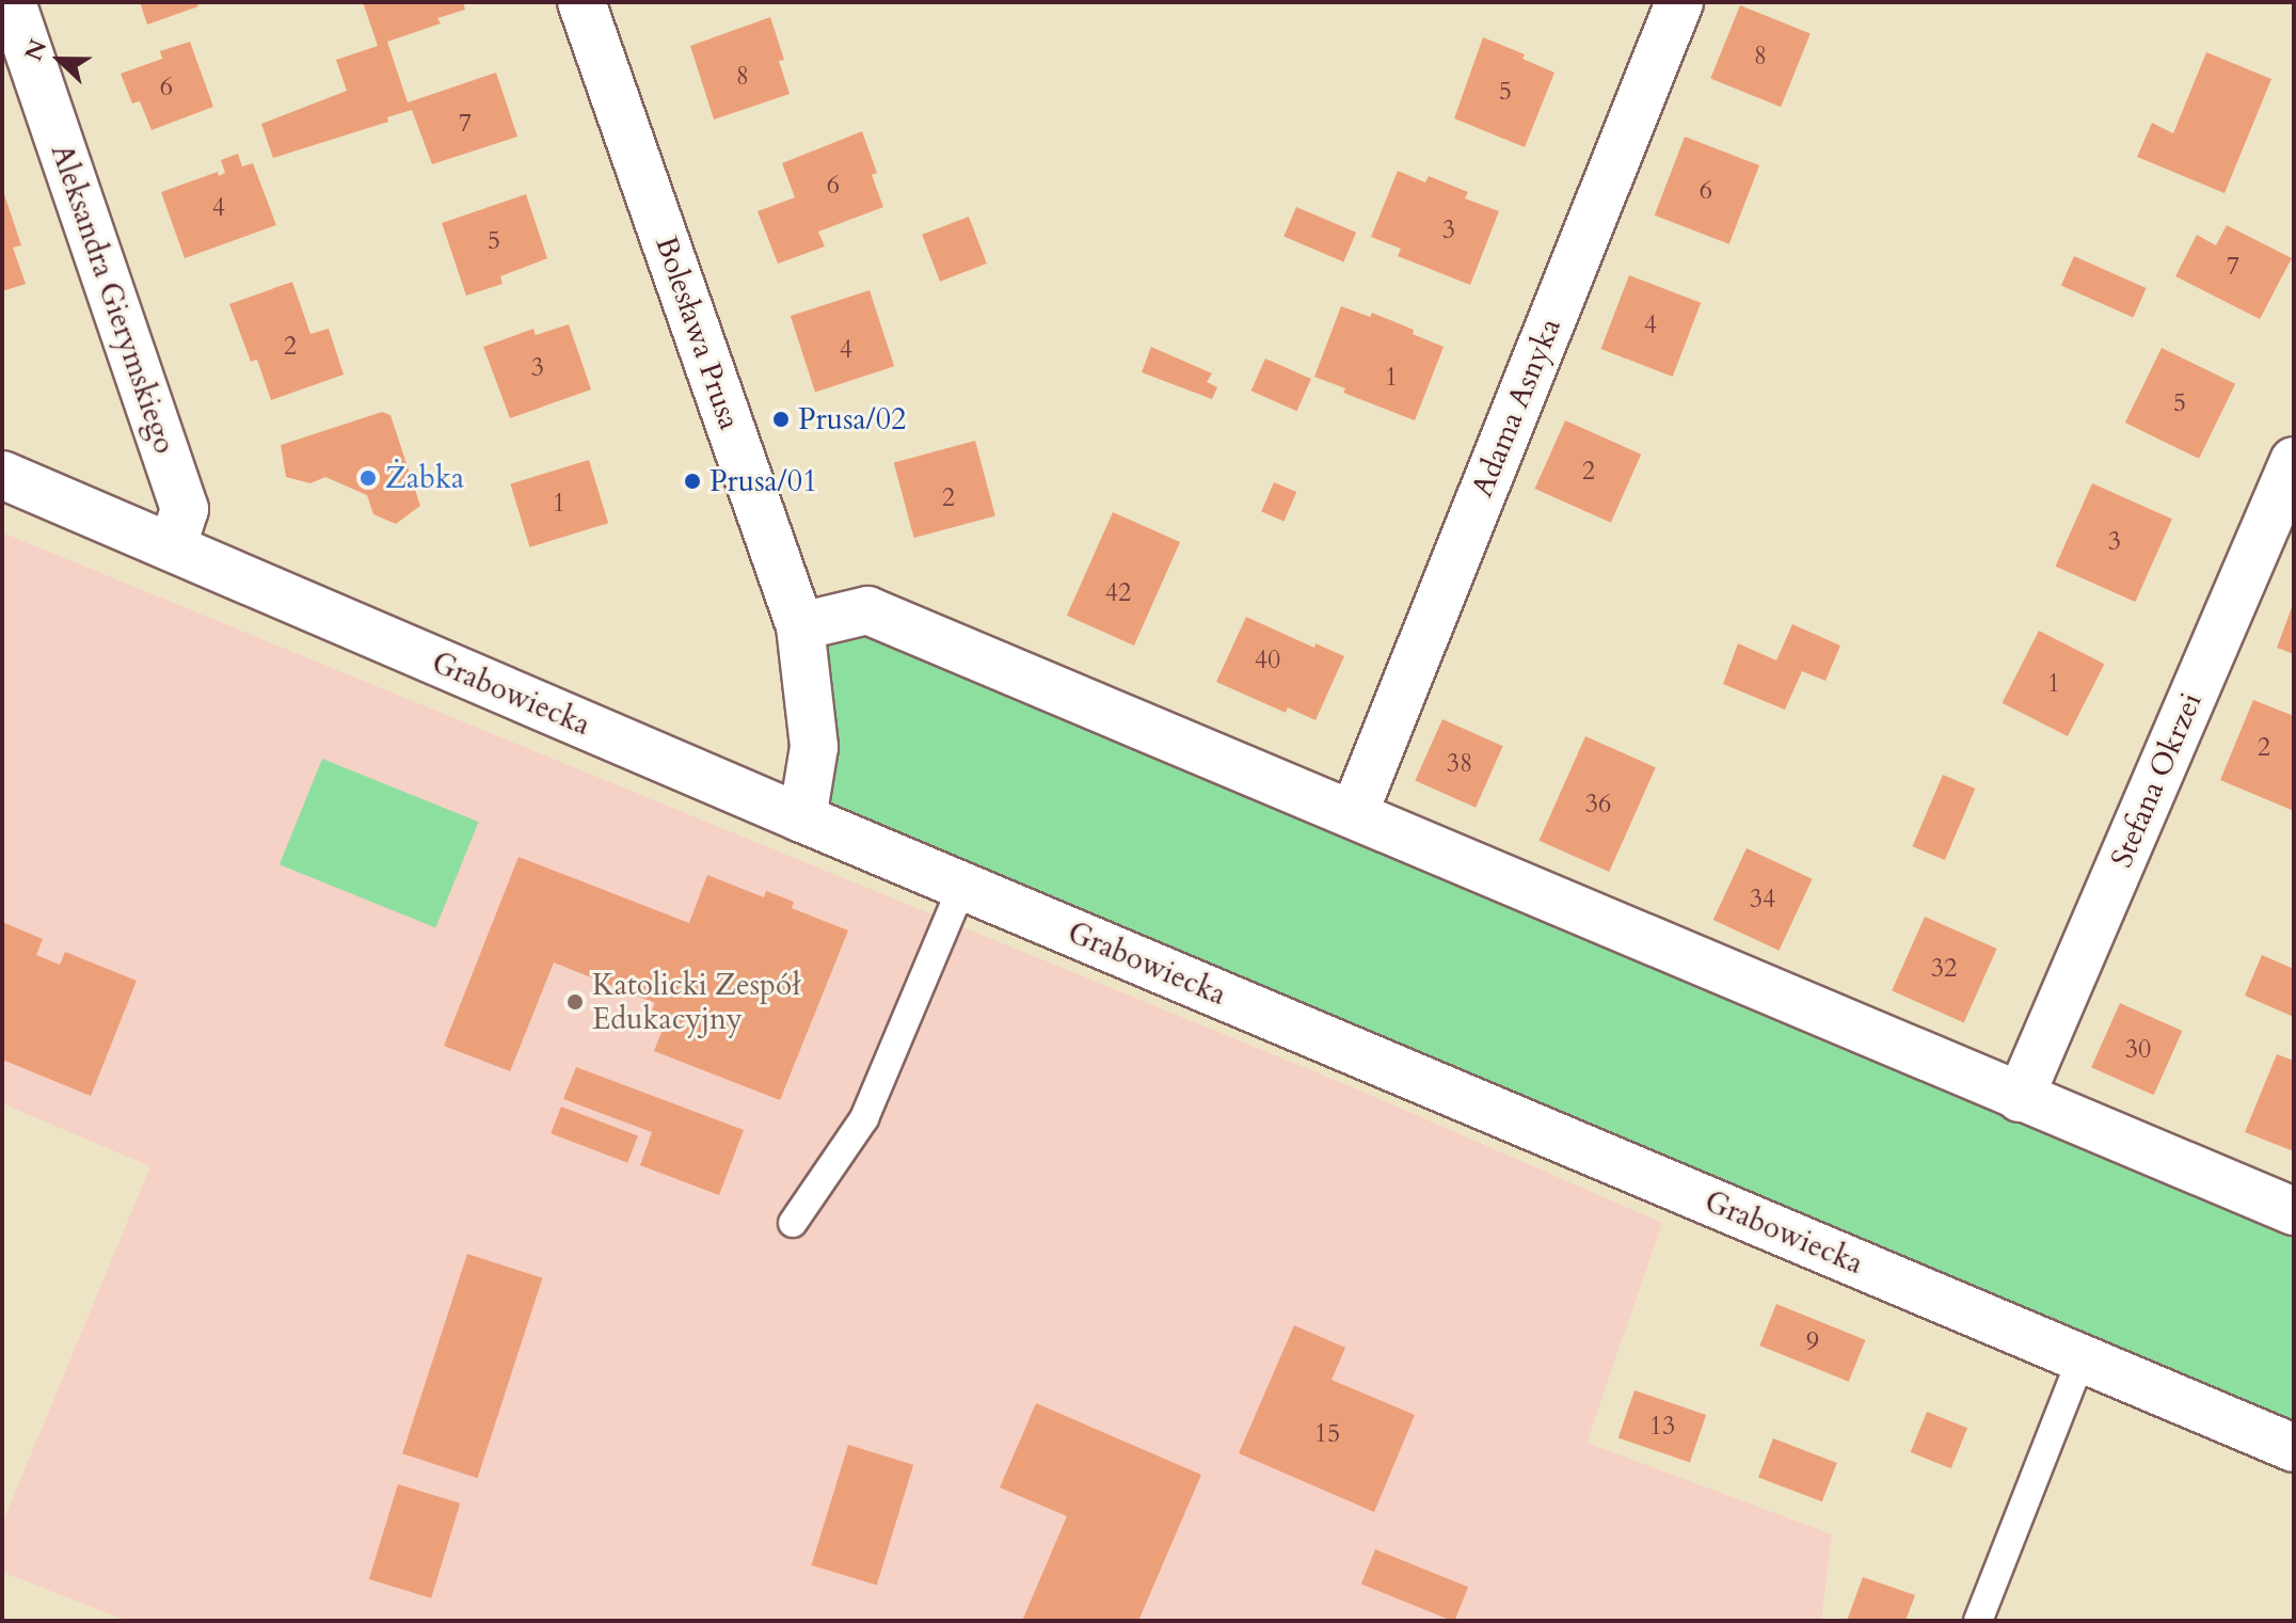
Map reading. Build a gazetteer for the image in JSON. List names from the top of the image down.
{
  "streets": {
    "street": [
      "Aleksandra Gierymskiego",
      "Bolesława Prusa",
      "Adama Asnyka",
      "Grabowiecka",
      "Stefana Okrzei"
    ]
  },
  "crossings": [
    ["Aleksandra Gierymskiego", "Grabowiecka"],
    ["Bolesława Prusa", "Grabowiecka"]
  ],
  "places": [
    "Prusa/02",
    "Żabka",
    "Prusa/01",
    "Katolicki Zespół Edukacyjny"
  ],
  "house_numbers": [
    "8",
    "8",
    "6",
    "5",
    "7",
    "6",
    "6",
    "4",
    "3",
    "5",
    "7",
    "4",
    "2",
    "4",
    "3",
    "1",
    "5",
    "2",
    "2",
    "1",
    "3",
    "42",
    "40",
    "1",
    "2",
    "38",
    "36",
    "34",
    "32",
    "30",
    "9",
    "13",
    "15"
  ],
  "north": "left"
}
